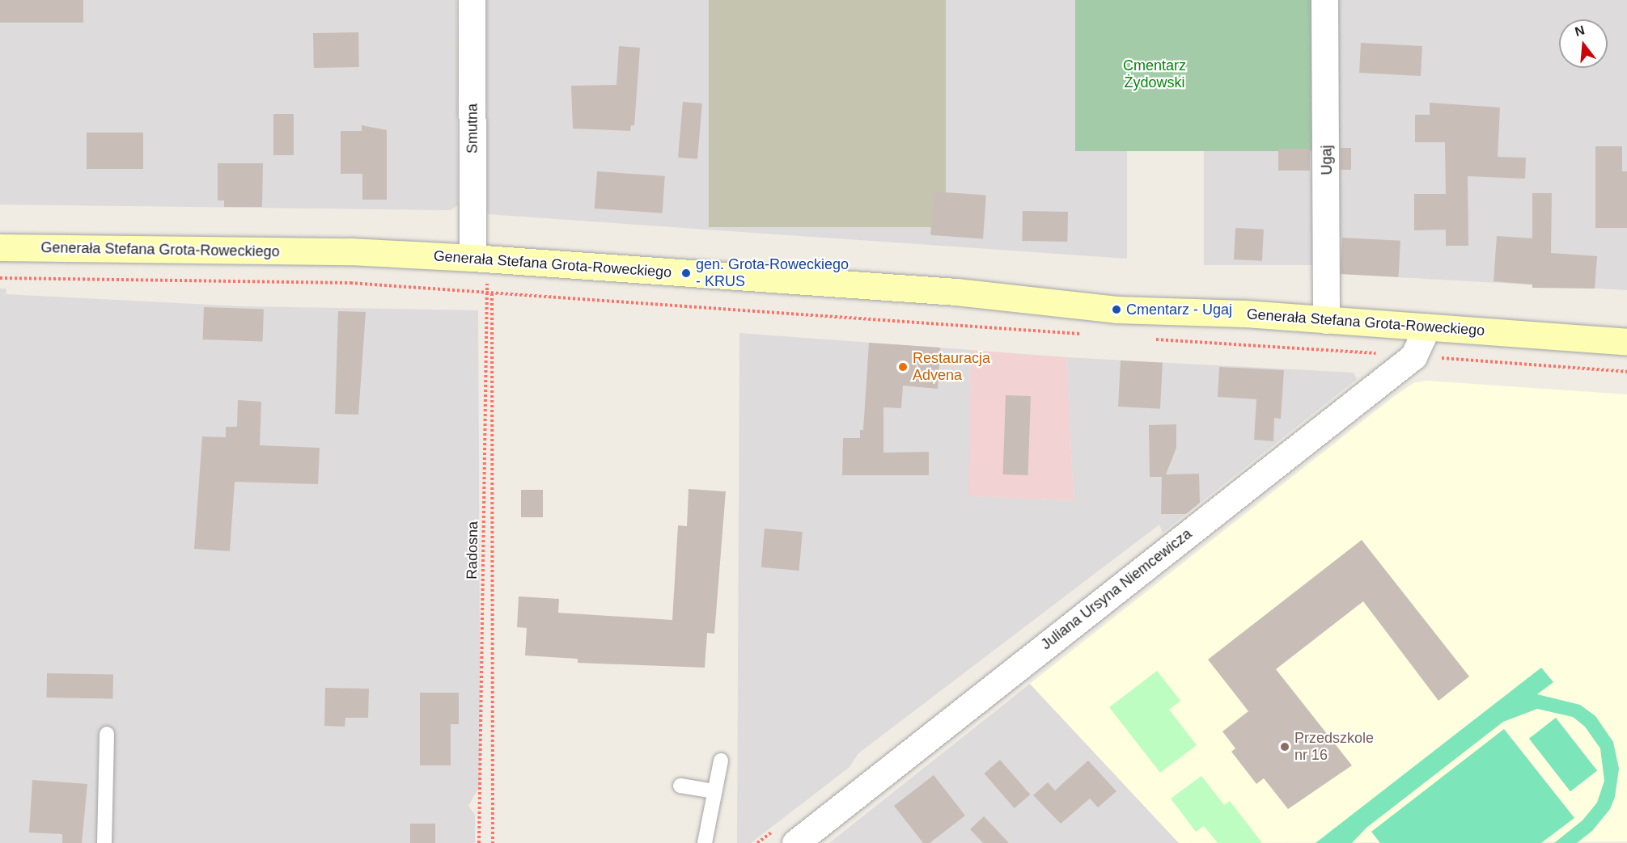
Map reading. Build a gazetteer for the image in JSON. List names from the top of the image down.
{
  "streets": {
    "street": [
      "Smutna",
      "Ugaj",
      "Generała Stefana Grota-Roweckiego",
      "Juliana Ursyna Niemcewicza"
    ],
    "path": ["Radosna"]
  },
  "crossings": [
    ["Smutna", "Generała Stefana Grota-Roweckiego"],
    ["Smutna", "Radosna"],
    ["Ugaj", "Generała Stefana Grota-Roweckiego"],
    ["Generała Stefana Grota-Roweckiego", "Radosna"],
    ["Generała Stefana Grota-Roweckiego", "Juliana Ursyna Niemcewicza"]
  ],
  "parks": ["Cmentarz Żydowski"],
  "places": [
    "gen. Grota-Roweckiego - KRUS",
    "Cmentarz - Ugaj",
    "Restauracja Advena",
    "Przedszkole nr 16"
  ],
  "north": "top"
}
